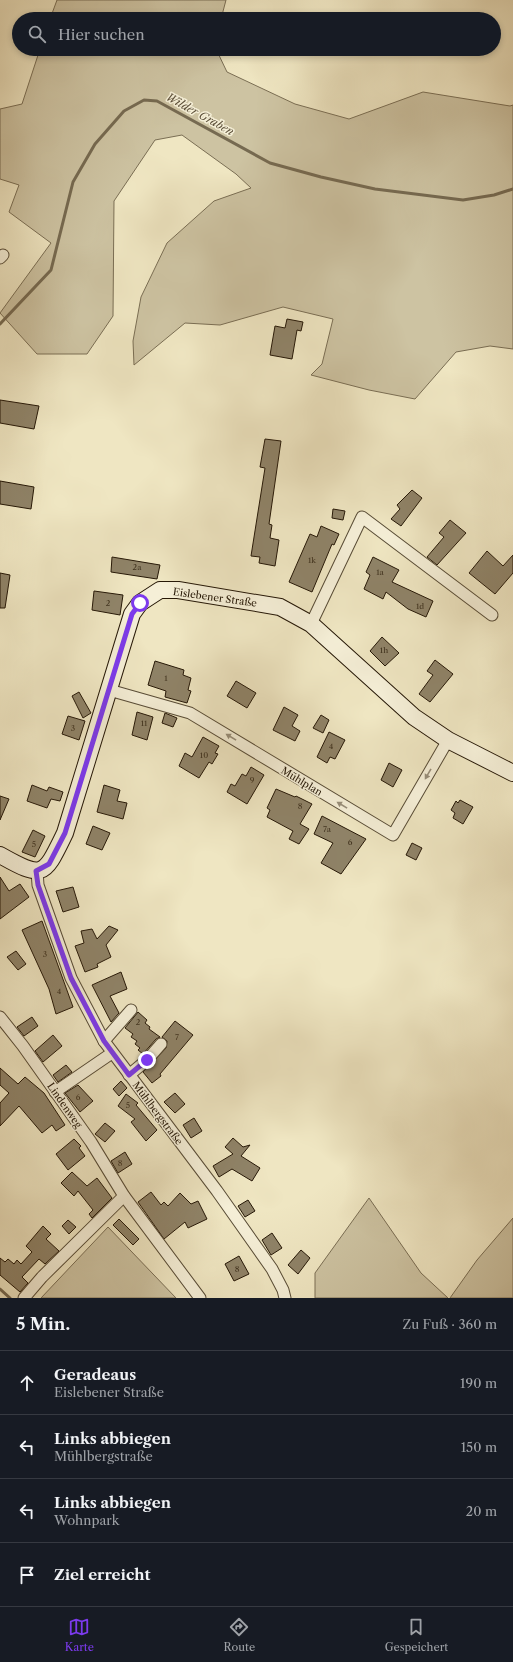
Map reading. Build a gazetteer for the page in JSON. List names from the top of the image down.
{
  "streets": {
    "main road": ["Eislebener Straße"],
    "street": ["Mühlplan", "Lindenweg", "Mühlbergstraße"]
  },
  "crossings": [
    ["Eislebener Straße", "Mühlplan"],
    ["Eislebener Straße", "Mühlbergstraße"]
  ],
  "water": ["Wilder Graben"],
  "house_numbers": [
    "1k",
    "2a",
    "1a",
    "2",
    "1d",
    "1h",
    "1",
    "11",
    "3",
    "4",
    "10",
    "9",
    "8",
    "7a",
    "6",
    "5",
    "3",
    "4",
    "2",
    "7",
    "6",
    "5",
    "8",
    "8"
  ],
  "page": {
    "search": "Hier suchen",
    "heading": ["5 Min.", "Zu Fuß · 360 m"],
    "list": [
      ["Geradeaus", "Eislebener Straße", "190 m"],
      ["Links abbiegen", "Mühlbergstraße", "150 m"],
      ["Links abbiegen", "Wohnpark", "20 m"],
      "Ziel erreicht"
    ],
    "nav": ["Karte", "Route", "Gespeichert"]
  }
}
